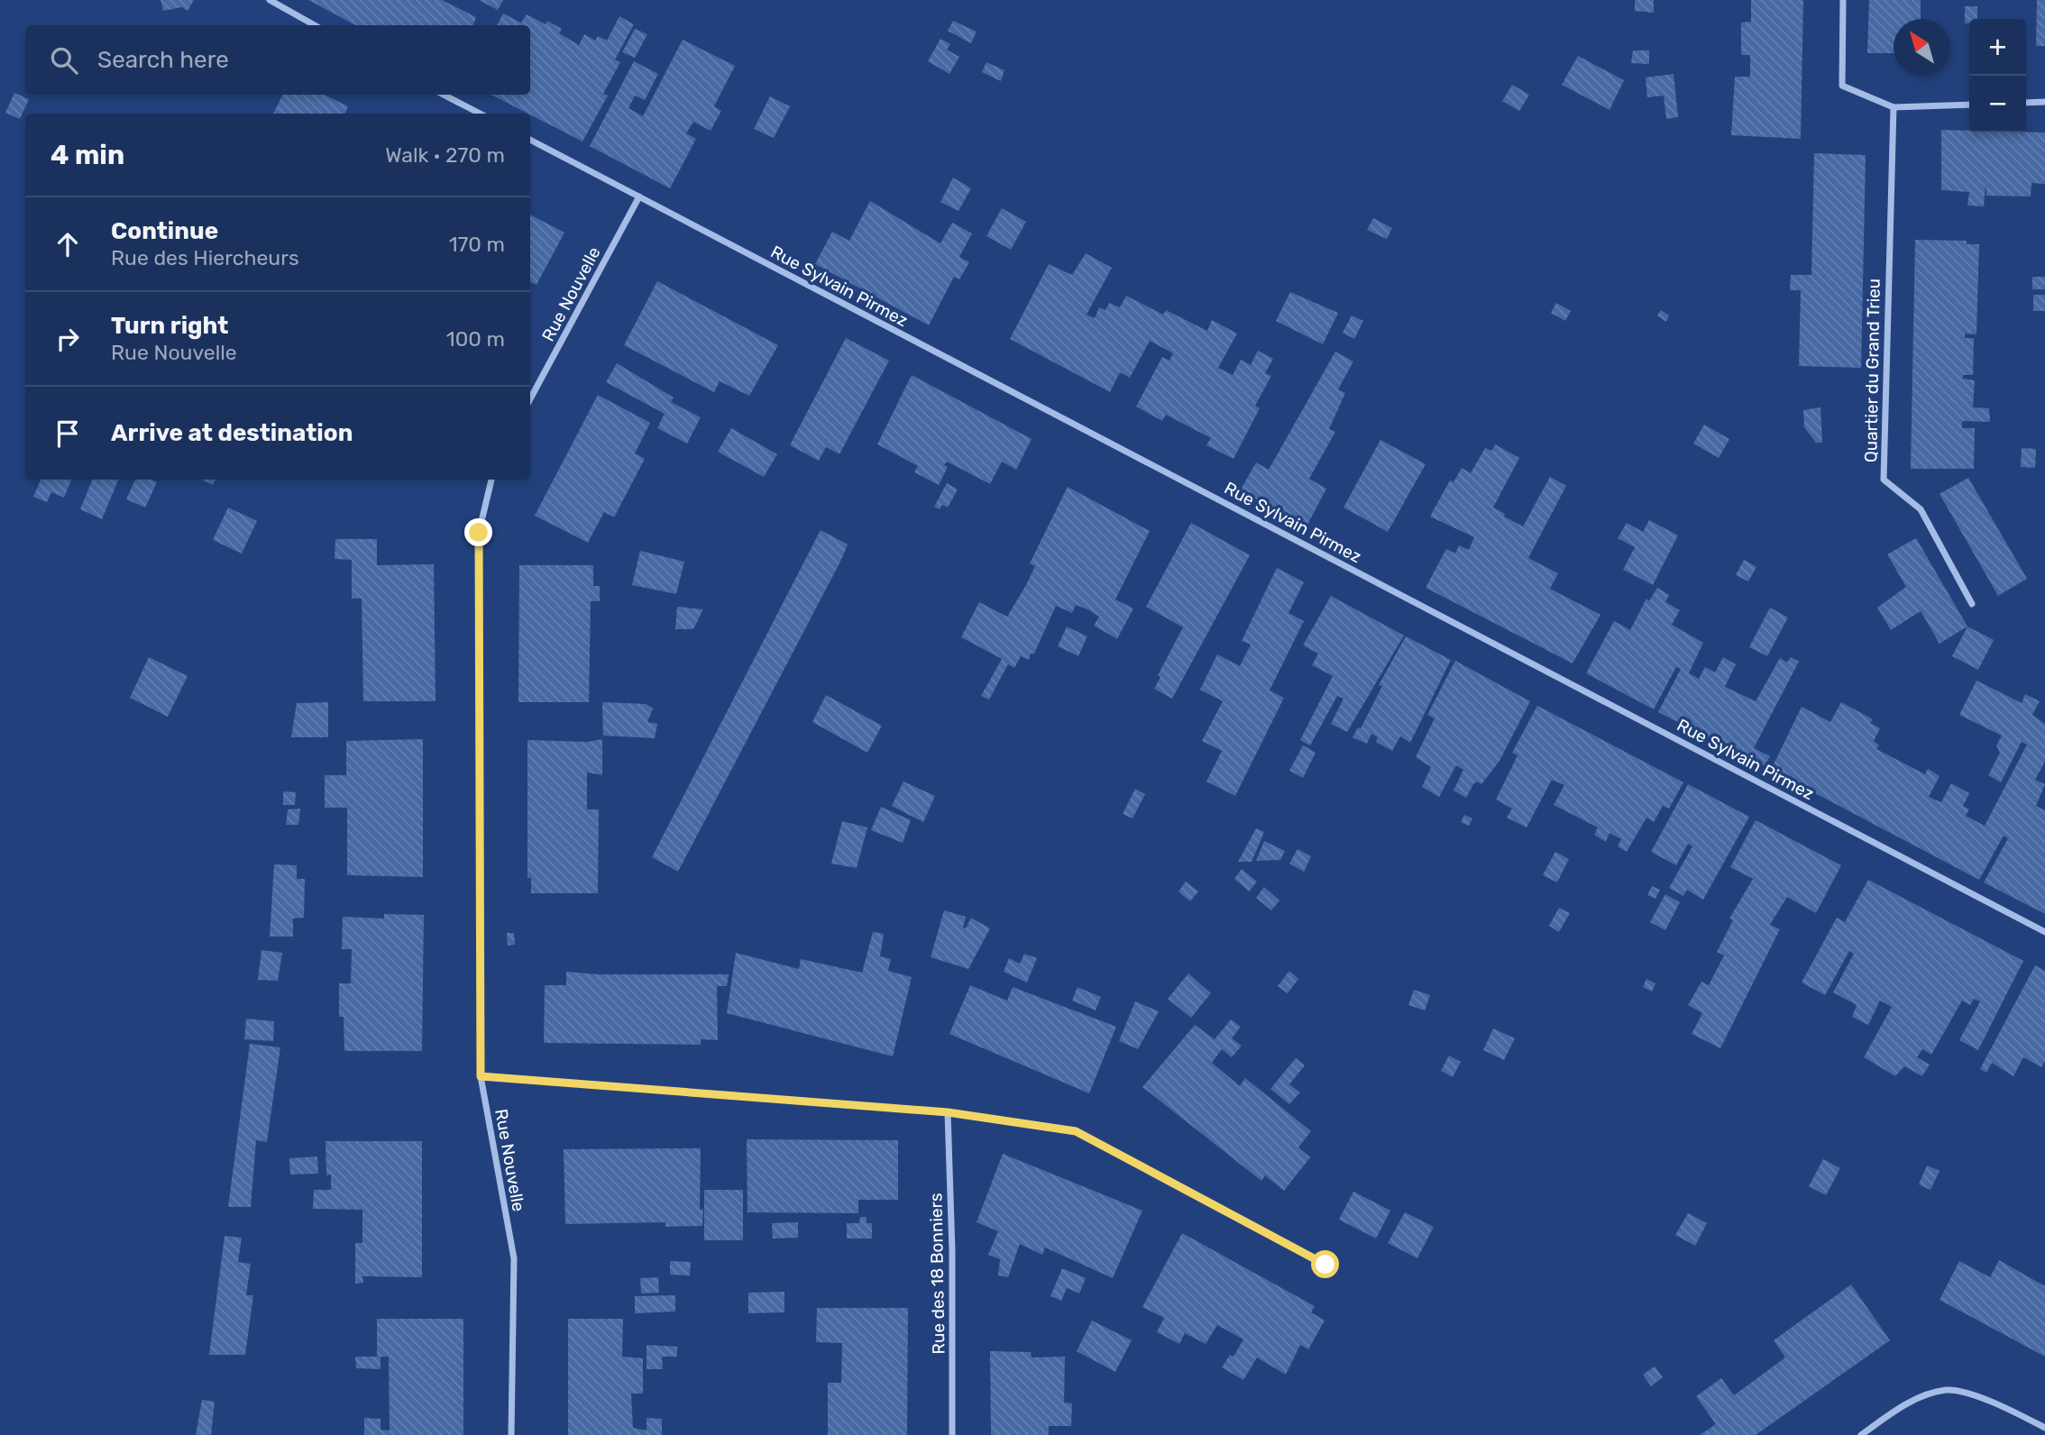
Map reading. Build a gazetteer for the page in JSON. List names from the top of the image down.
{
  "streets": {
    "street": [
      "Rue Sylvain Pirmez",
      "Rue Nouvelle",
      "Quartier du Grand Trieu",
      "Rue des 18 Bonniers"
    ]
  },
  "crossings": [
    ["Rue Sylvain Pirmez", "Rue Nouvelle"]
  ],
  "north": "top left",
  "page": {
    "map_buttons": ["+", "−"],
    "search": "Search here",
    "heading": ["4 min", "Walk · 270 m"],
    "list": [
      ["Continue", "Rue des Hiercheurs", "170 m"],
      ["Turn right", "Rue Nouvelle", "100 m"],
      "Arrive at destination"
    ]
  }
}
